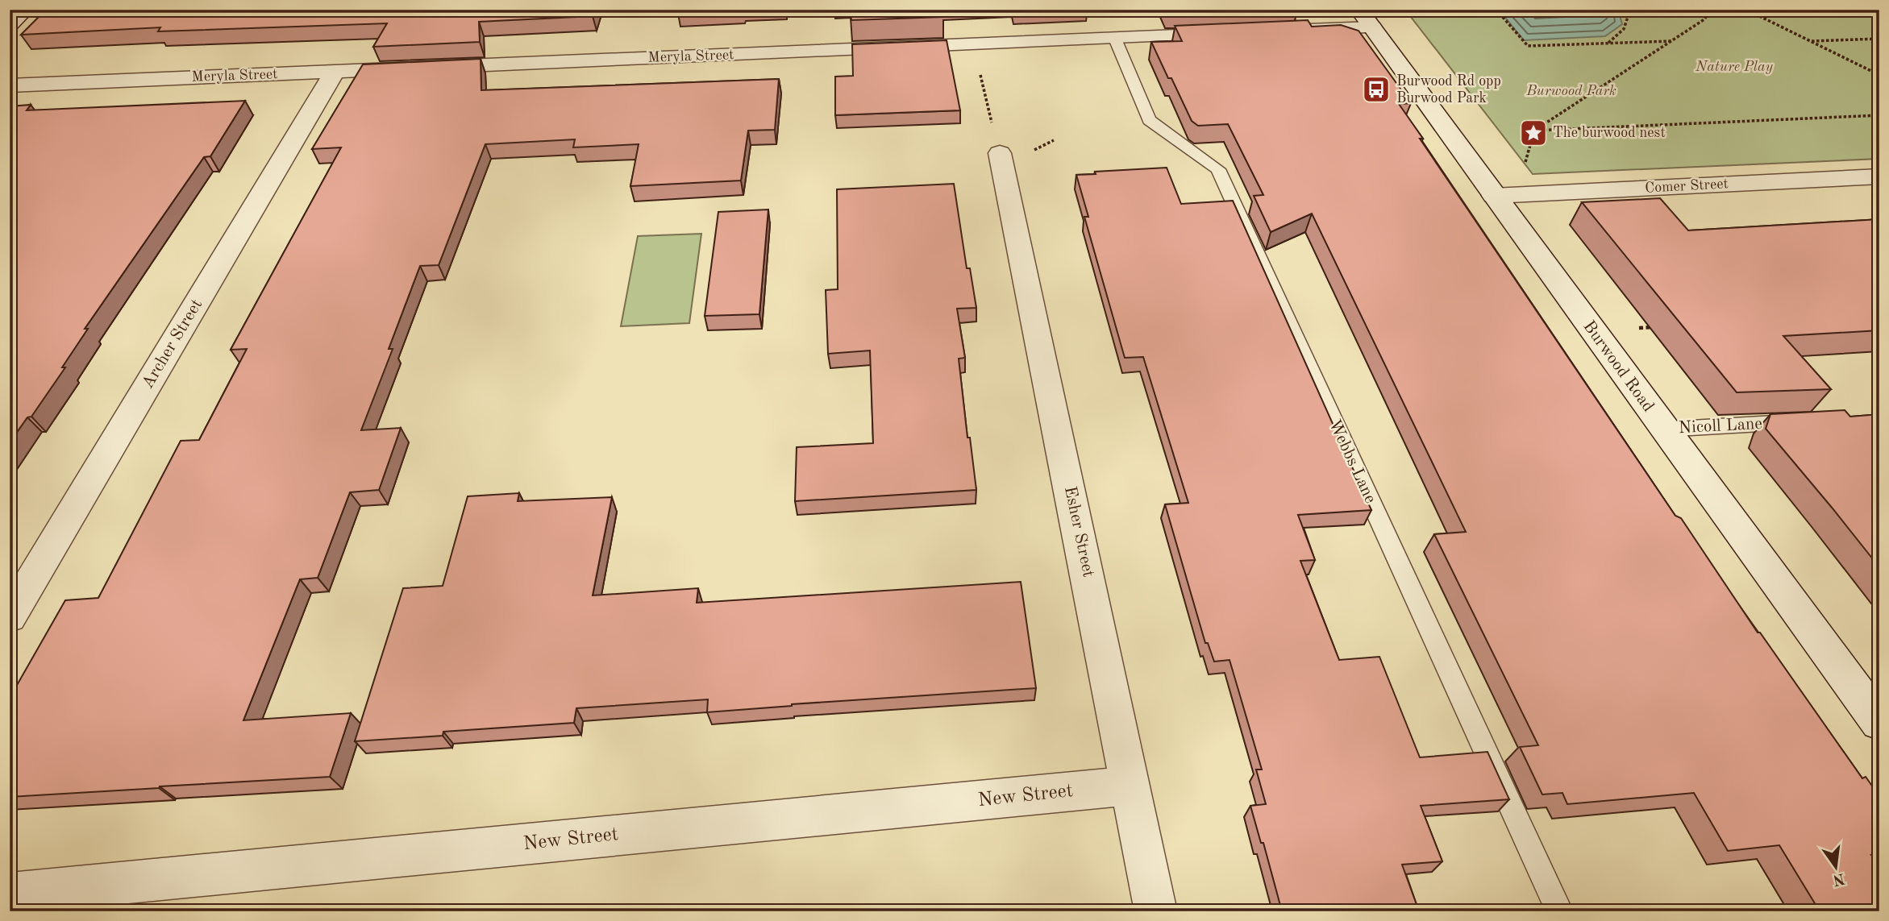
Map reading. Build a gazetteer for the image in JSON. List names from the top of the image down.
{
  "streets": {
    "street": [
      "Meryla Street",
      "Comer Street",
      "Archer Street",
      "Burwood Road",
      "Esher Street",
      "New Street"
    ],
    "lane": ["Nicoll Lane", "Webbs Lane"]
  },
  "crossings": [
    ["Meryla Street", "Archer Street"],
    ["Meryla Street", "Webbs Lane"],
    ["Comer Street", "Burwood Road"],
    ["Burwood Road", "Nicoll Lane"],
    ["Esher Street", "New Street"]
  ],
  "parks": ["Nature Play", "Burwood Park"],
  "places": {
    "bus stop": ["Burwood Rd opp Burwood Park"],
    "place": ["The burwood nest"]
  },
  "north": "bottom"
}
